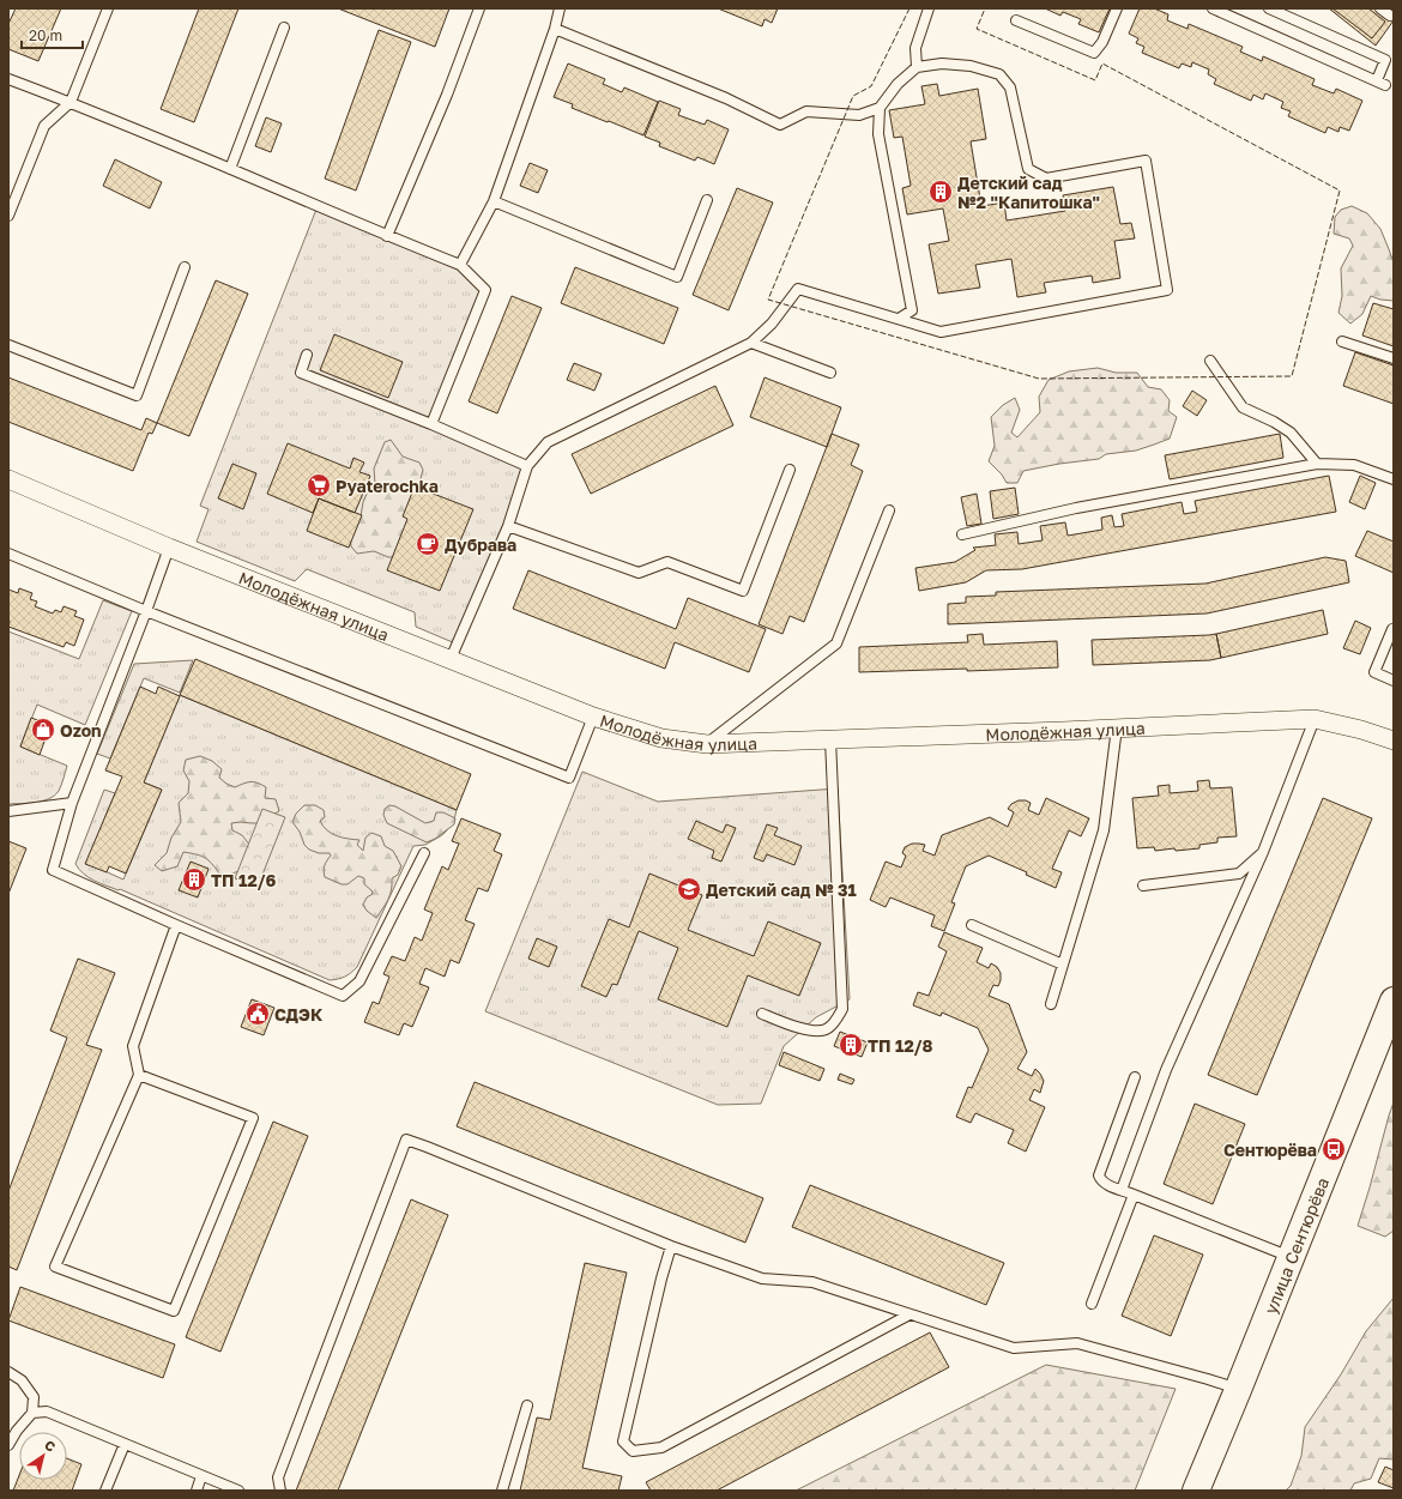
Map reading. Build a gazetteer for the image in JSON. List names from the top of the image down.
{
  "streets": {
    "main road": ["улица Сентюрёва"],
    "street": ["Молодёжная улица"]
  },
  "places": {
    "building": ["Детский сад №2 \"Капитошка\"", "ТП 12/6", "ТП 12/8"],
    "supermarket": ["Pyaterochka"],
    "cafe": ["Дубрава"],
    "shop": ["Ozon"],
    "school or university": ["Детский сад № 31"],
    "public building": ["СДЭК"],
    "bus stop": ["Сентюрёва"]
  },
  "scale_bar": "20 m",
  "north": "top right"
}
